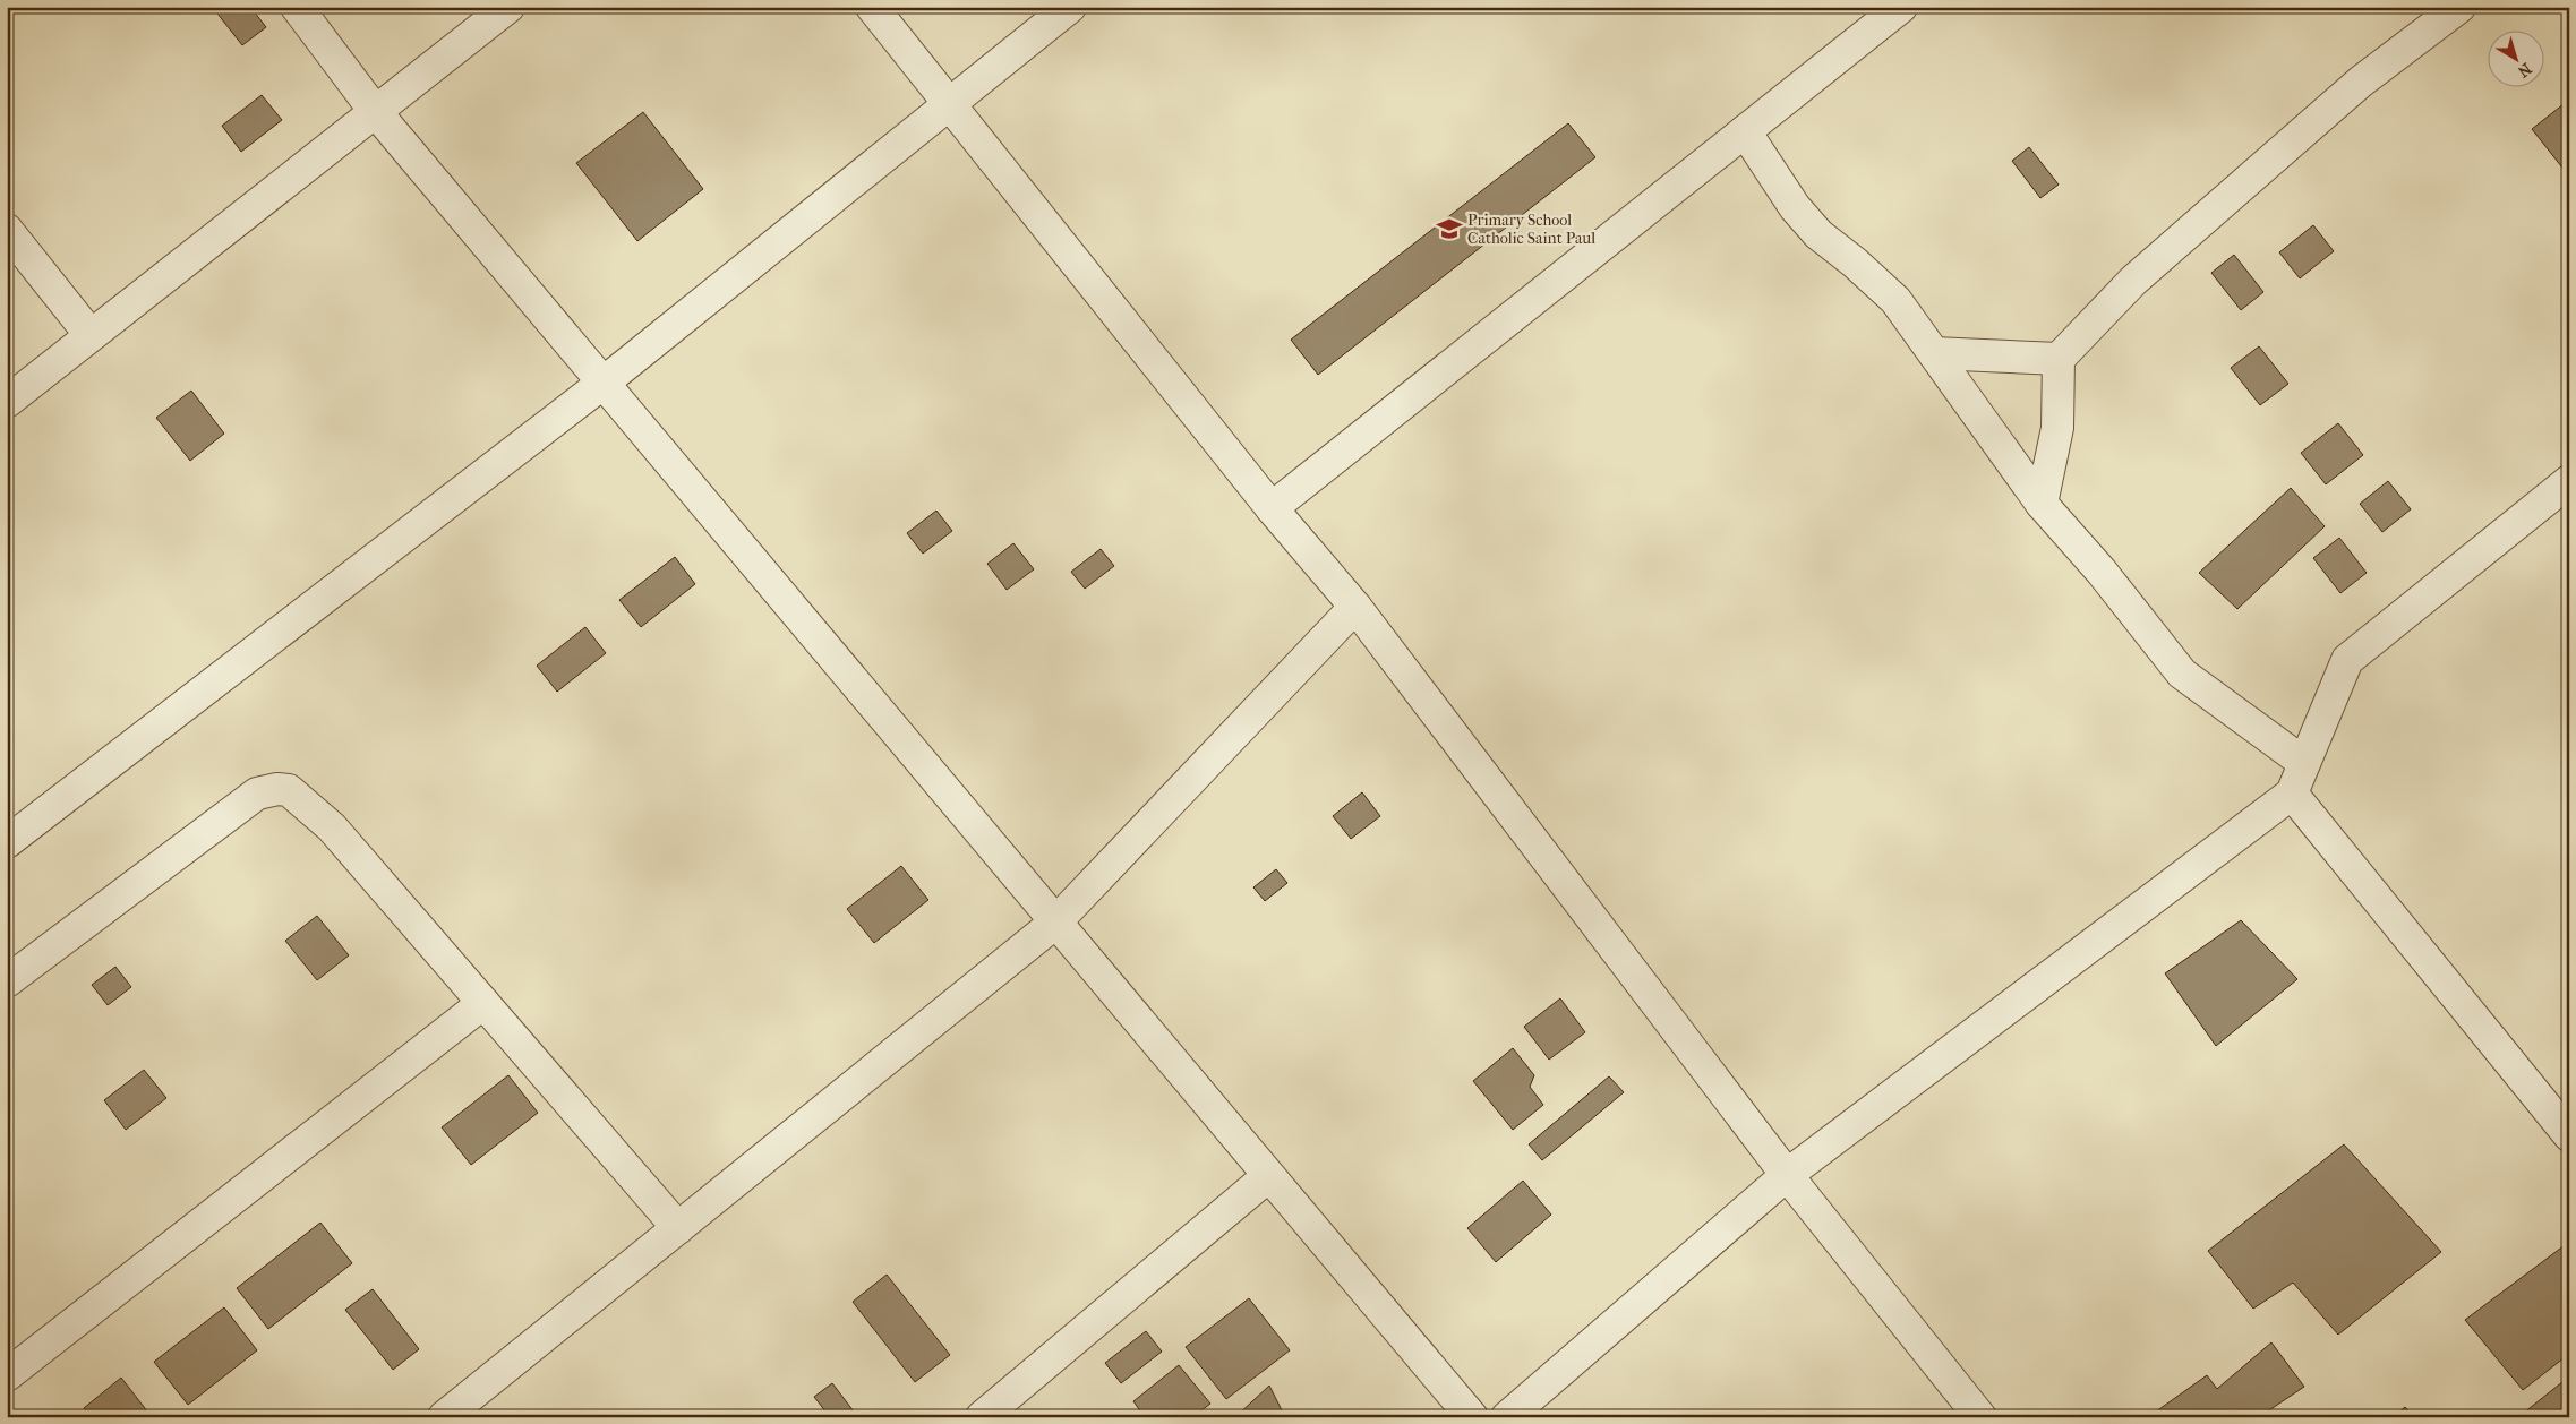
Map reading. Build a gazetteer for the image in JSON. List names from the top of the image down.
{
  "places": {
    "school or university": ["Primary School Catholic Saint Paul"]
  },
  "north": "bottom right"
}
